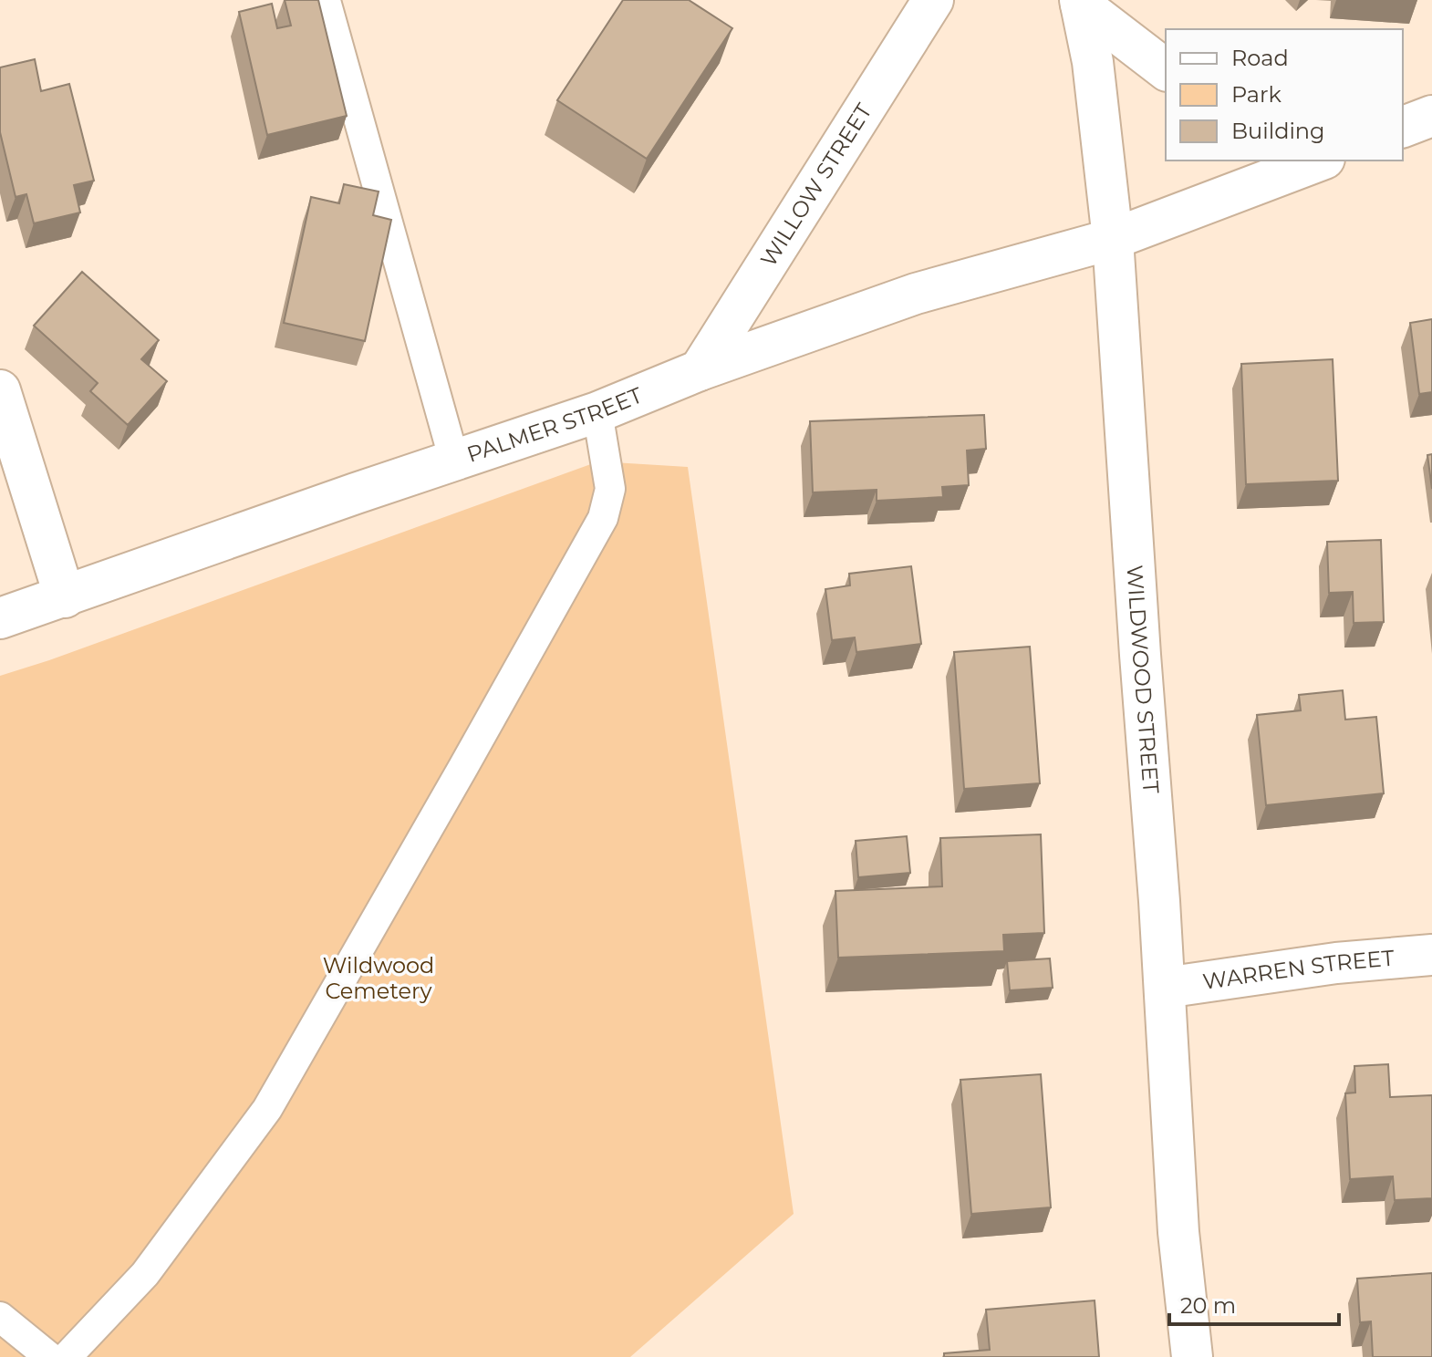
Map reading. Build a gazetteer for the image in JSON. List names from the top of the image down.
{
  "streets": {
    "street": [
      "WILLOW STREET",
      "PALMER STREET",
      "WILDWOOD STREET",
      "WARREN STREET"
    ]
  },
  "crossings": [
    ["WILLOW STREET", "PALMER STREET"],
    ["PALMER STREET", "WILDWOOD STREET"],
    ["WILDWOOD STREET", "WARREN STREET"]
  ],
  "parks": ["Wildwood Cemetery"],
  "legend": ["Road", "Park", "Building"],
  "scale_bar": "20 m"
}
